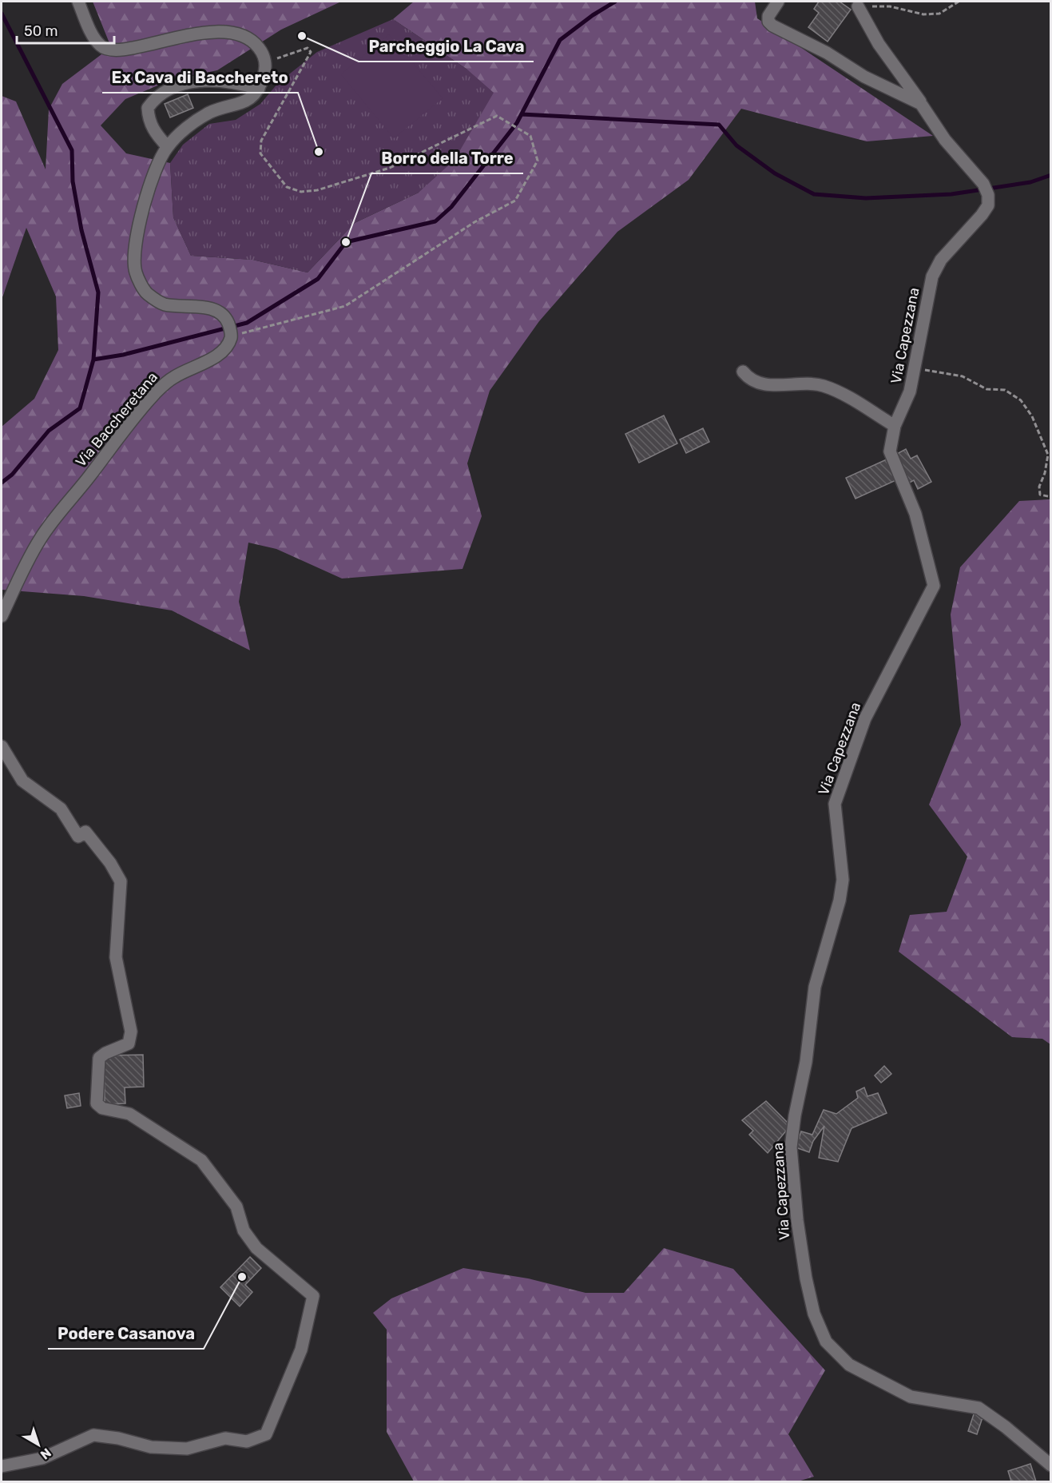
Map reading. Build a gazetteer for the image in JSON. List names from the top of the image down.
{
  "streets": {
    "street": ["Via Capezzana", "Via Baccheretana"]
  },
  "places": [
    "Parcheggio La Cava",
    "Ex Cava di Bacchereto",
    "Borro della Torre",
    "Podere Casanova"
  ],
  "scale_bar": "50 m",
  "north": "bottom right"
}
